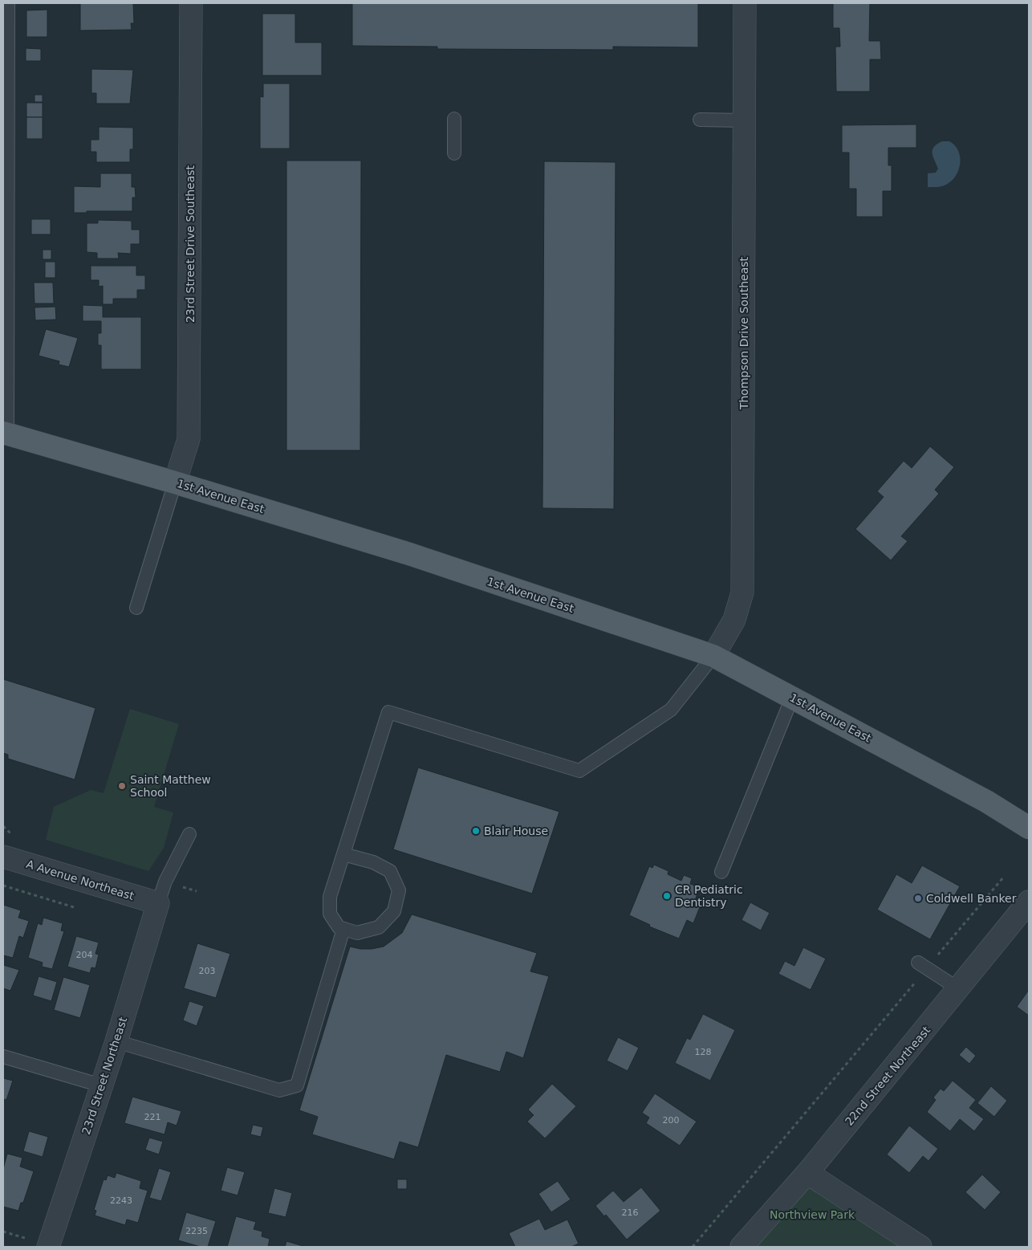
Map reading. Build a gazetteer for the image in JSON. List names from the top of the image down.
{
  "streets": {
    "main road": ["1st Avenue East"],
    "street": [
      "23rd Street Drive Southeast",
      "Thompson Drive Southeast",
      "A Avenue Northeast",
      "23rd Street Northeast",
      "22nd Street Northeast"
    ]
  },
  "crossings": [
    ["23rd Street Drive Southeast", "1st Avenue East"],
    ["Thompson Drive Southeast", "1st Avenue East"],
    ["A Avenue Northeast", "23rd Street Northeast"]
  ],
  "parks": ["Northview Park"],
  "places": [
    "Saint Matthew School",
    "Blair House",
    "CR Pediatric Dentistry",
    "Coldwell Banker"
  ],
  "house_numbers": [
    "204",
    "203",
    "128",
    "221",
    "200",
    "2243",
    "216",
    "2235"
  ]
}
